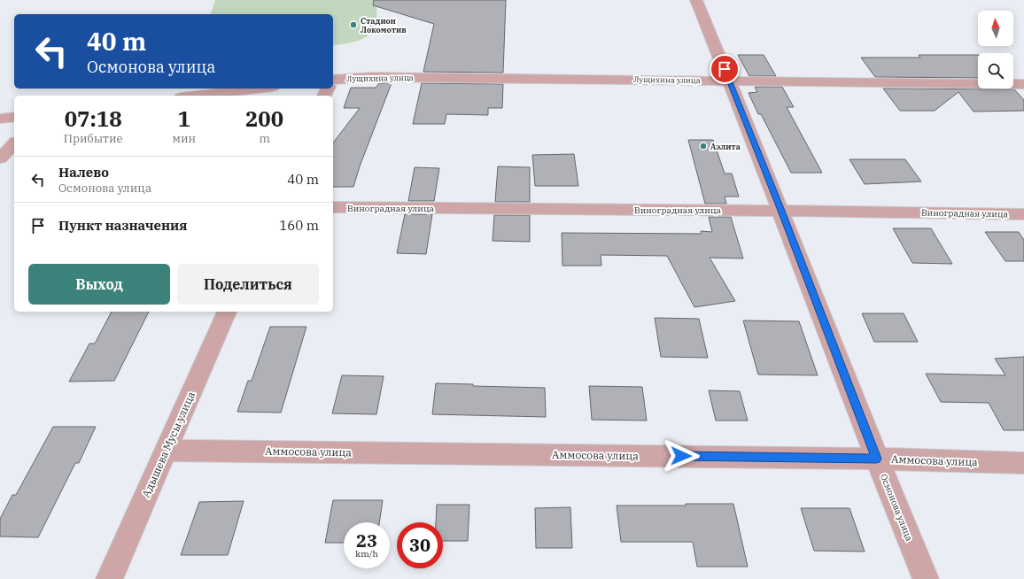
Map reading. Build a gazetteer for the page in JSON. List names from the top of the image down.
{
  "streets": {
    "street": [
      "Лущихина улица",
      "Виноградная улица",
      "Адышева Мусы улица",
      "Аммосова улица",
      "Осмонова улица"
    ]
  },
  "crossings": [
    ["Лущихина улица", "Осмонова улица"],
    ["Виноградная улица", "Осмонова улица"],
    ["Адышева Мусы улица", "Аммосова улица"],
    ["Аммосова улица", "Осмонова улица"]
  ],
  "places": ["Стадион Локомотив", "Аэлита"],
  "north": "top",
  "page": {
    "turn": ["40 m", "Осмонова улица"],
    "eta": [
      "07:18",
      "Прибытие",
      "1",
      "мин",
      "200",
      "m"
    ],
    "list": [
      {
        "name": "Налево",
        "note": "Осмонова улица",
        "value": "40 m"
      },
      {
        "name": "Пункт назначения",
        "value": "160 m"
      }
    ],
    "buttons": ["Выход", "Поделиться"],
    "speed": "23 km/h",
    "limit": "30"
  }
}
